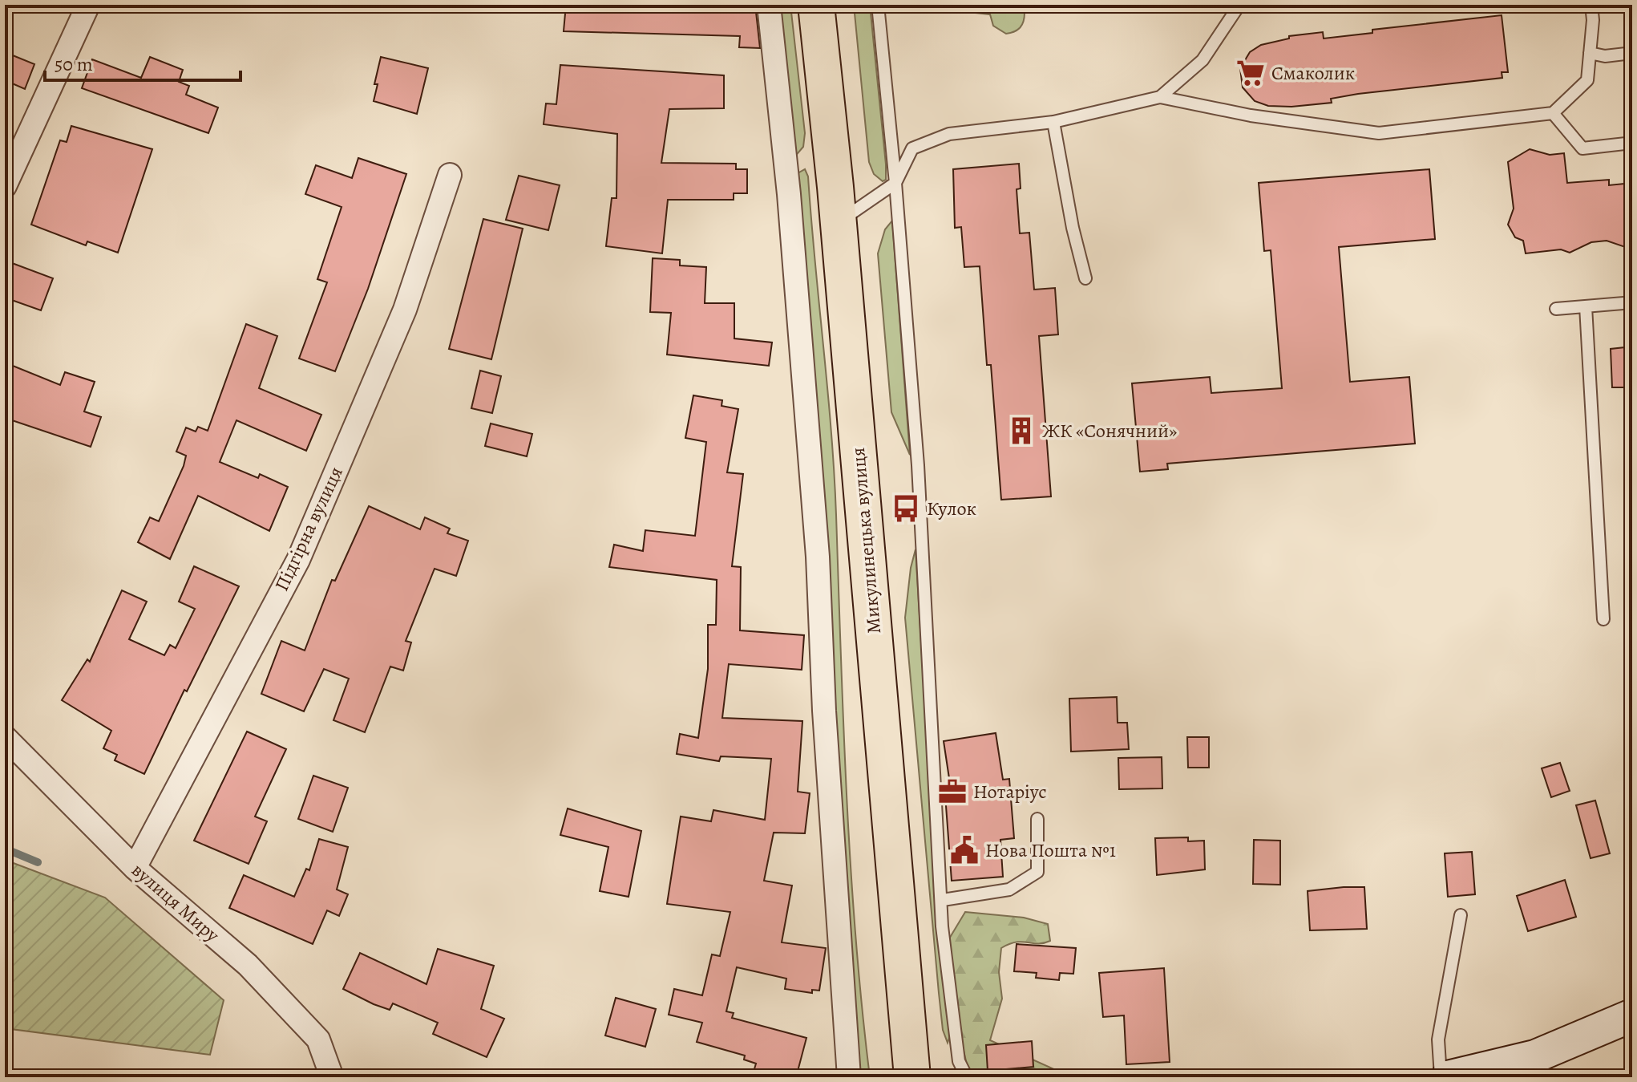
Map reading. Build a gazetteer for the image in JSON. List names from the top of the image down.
{
  "streets": {
    "highway": ["Микулинецька вулиця"],
    "street": ["Підгірна вулиця", "вулиця Миру"]
  },
  "crossings": [
    ["Підгірна вулиця", "вулиця Миру"]
  ],
  "places": {
    "supermarket": ["Смаколик"],
    "building": ["ЖК «Сонячний»"],
    "bus stop": ["Кулок"],
    "office": ["Нотаріус"],
    "public building": ["Нова Пошта №1"]
  },
  "scale_bar": "50 m"
}
